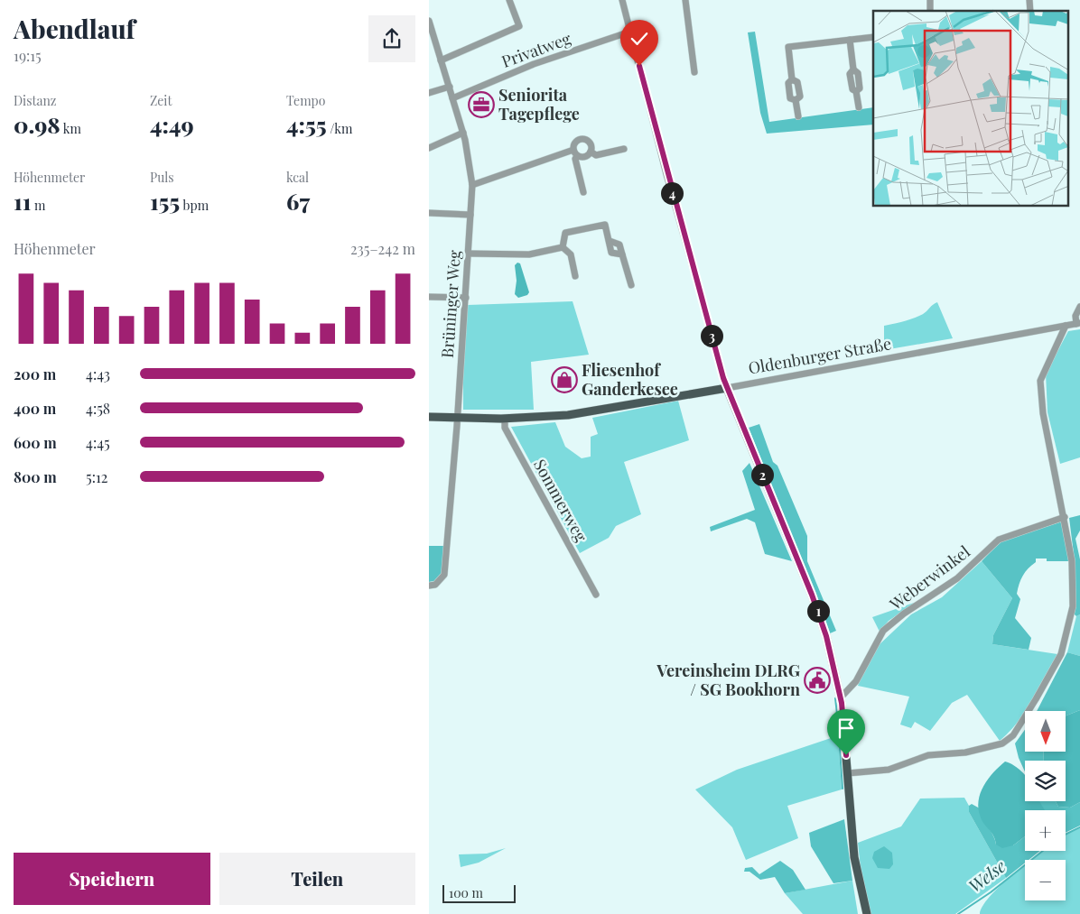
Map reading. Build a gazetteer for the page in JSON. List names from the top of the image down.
{
  "streets": {
    "main road": ["Oldenburger Straße"],
    "street": [
      "Privatweg",
      "Brüninger Weg",
      "Sommerweg",
      "Weberwinkel"
    ]
  },
  "crossings": [
    ["Privatweg", "Brüninger Weg"],
    ["Brüninger Weg", "Oldenburger Straße"],
    ["Oldenburger Straße", "Sommerweg"]
  ],
  "water": ["Welse"],
  "places": {
    "office": ["Seniorita Tagepflege"],
    "shop": ["Fliesenhof Ganderkesee"],
    "public building": ["Vereinsheim DLRG / SG Bookhorn"]
  },
  "scale_bar": "100 m",
  "north": "bottom",
  "page": {
    "heading": ["Abendlauf", "19:15"],
    "stats": [
      ["Distanz", "0.98 km"],
      ["Zeit", "4:49"],
      ["Tempo", "4:55 /km"],
      ["Höhenmeter", "11 m"],
      ["Puls", "155 bpm"],
      ["kcal", "67"]
    ],
    "pins": [
      "4",
      "3",
      "2",
      "1"
    ],
    "chart": ["Höhenmeter", "235–242 m"],
    "list": [
      {
        "name": "200 m",
        "note": "4:43"
      },
      {
        "name": "400 m",
        "note": "4:58"
      },
      {
        "name": "600 m",
        "note": "4:45"
      },
      {
        "name": "800 m",
        "note": "5:12"
      }
    ],
    "map_buttons": ["+", "−"],
    "buttons": ["Speichern", "Teilen"],
    "scale": "100 m"
  }
}
